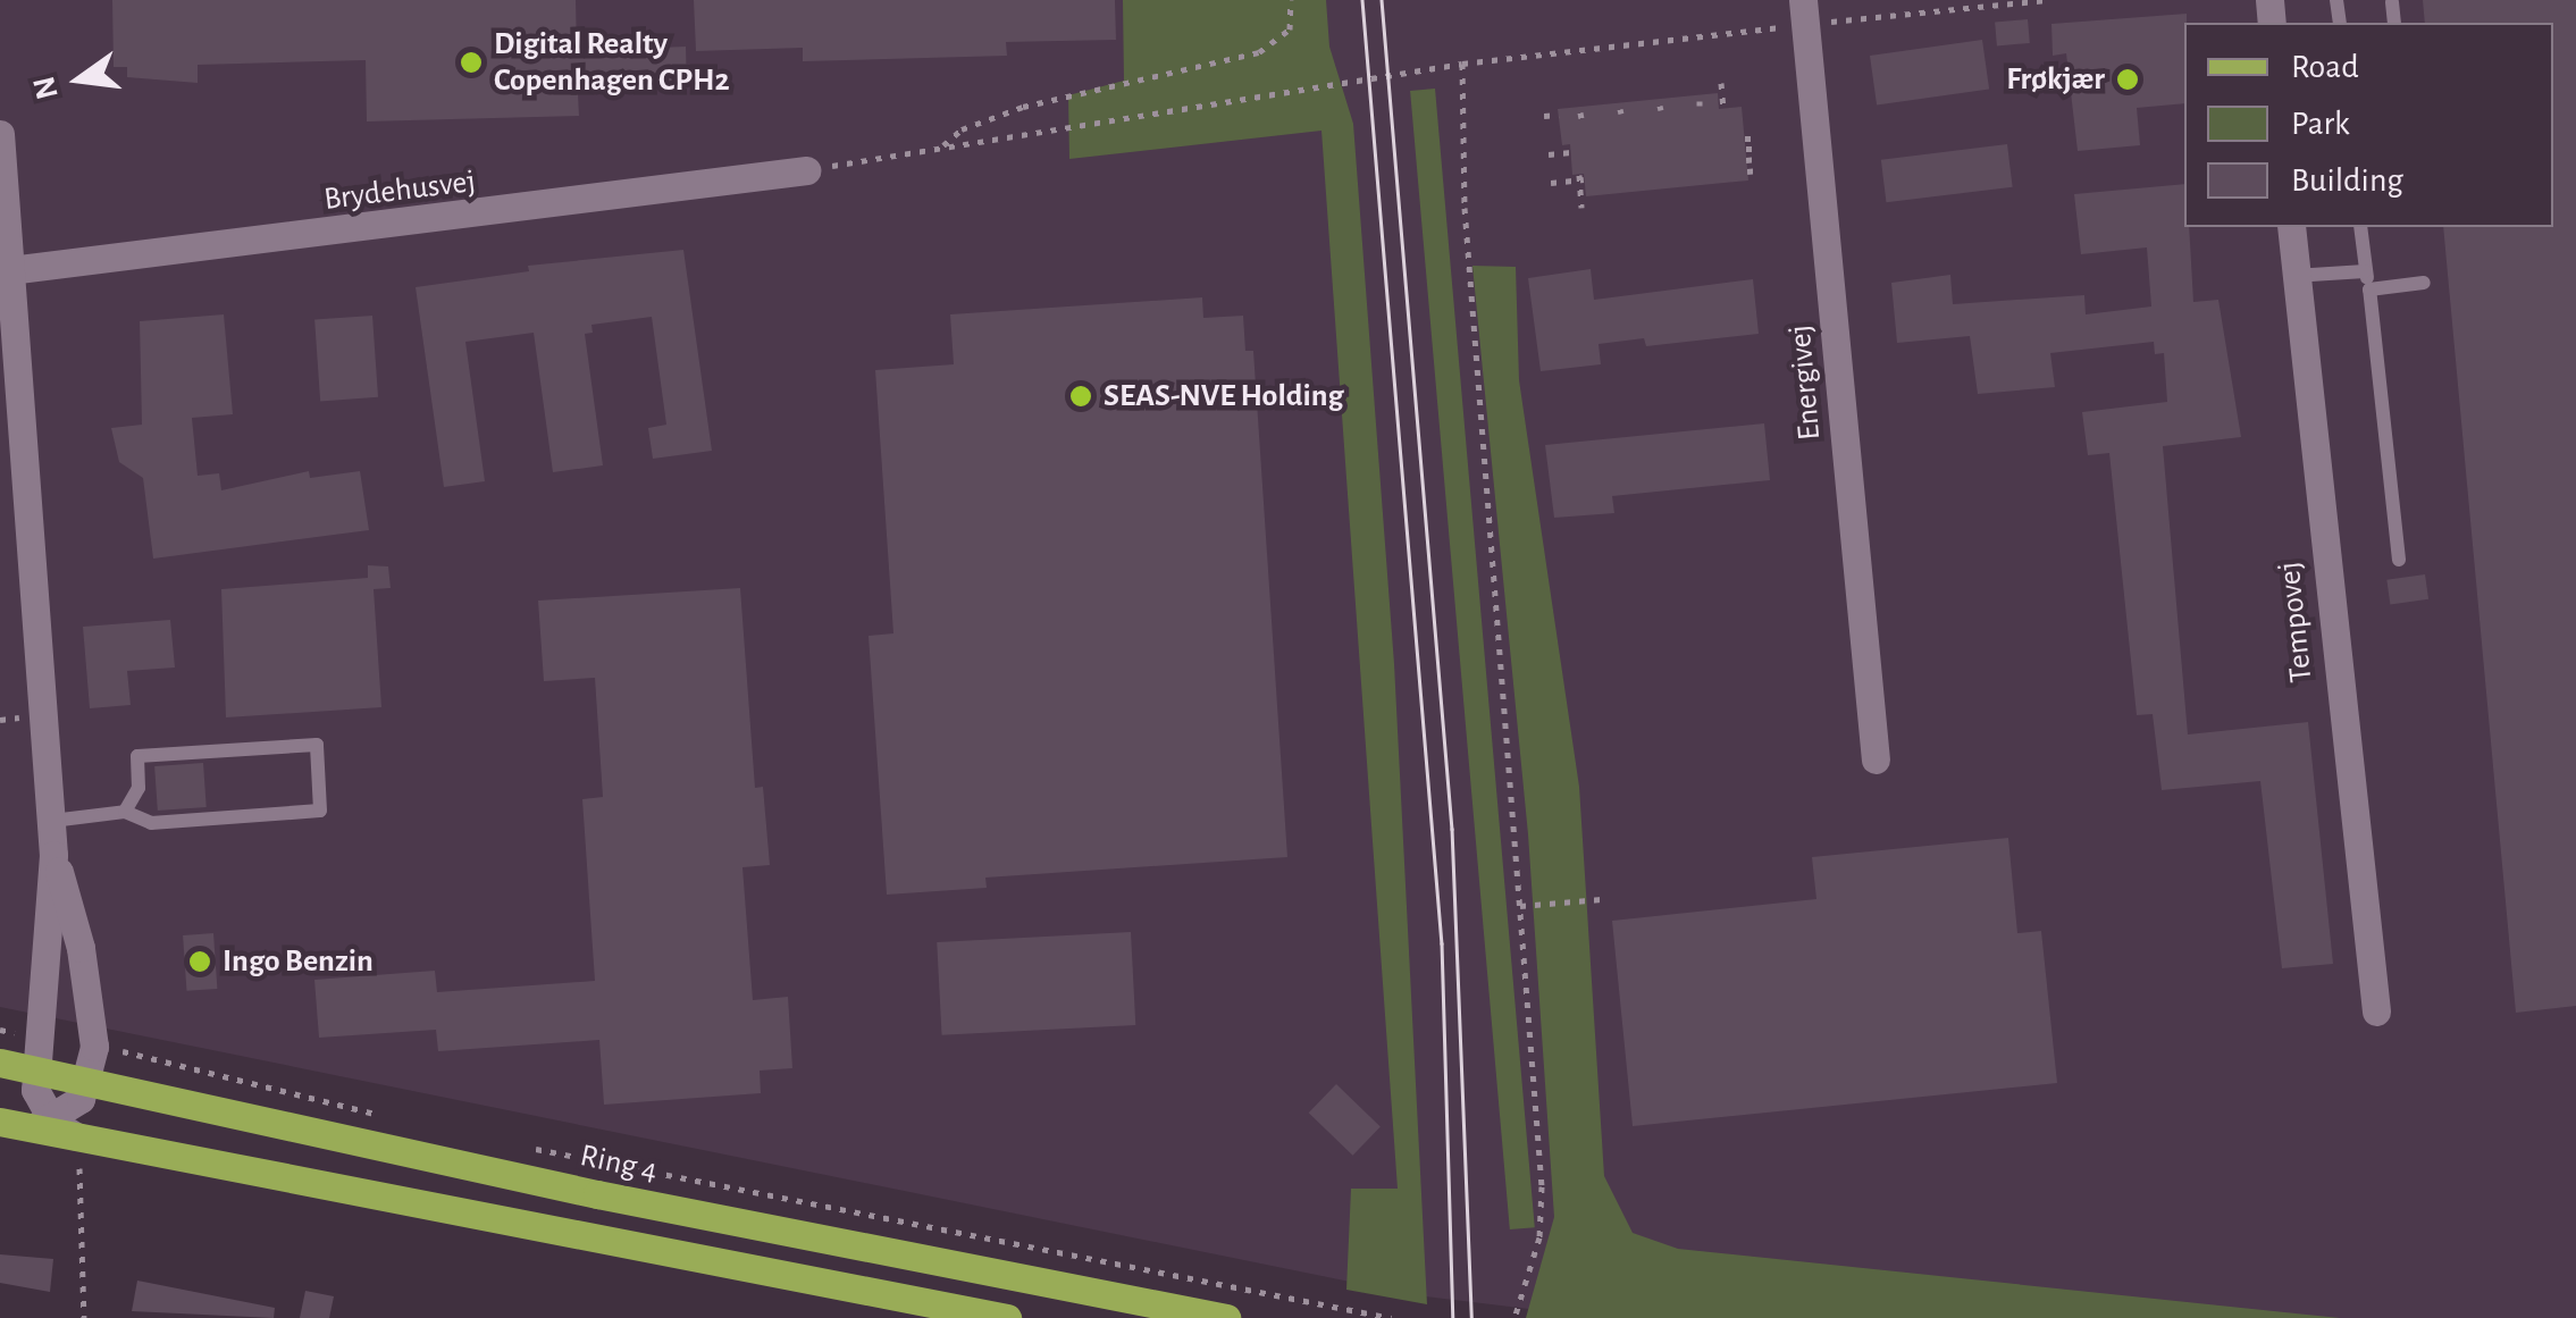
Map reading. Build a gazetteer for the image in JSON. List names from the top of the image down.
{
  "streets": {
    "main road": ["Ring 4"],
    "street": ["Brydehusvej", "Energivej", "Tempovej"]
  },
  "places": [
    "Digital Realty Copenhagen CPH2",
    "Frøkjær",
    "SEAS-NVE Holding",
    "Ingo Benzin"
  ],
  "legend": ["Road", "Park", "Building"],
  "north": "left"
}
